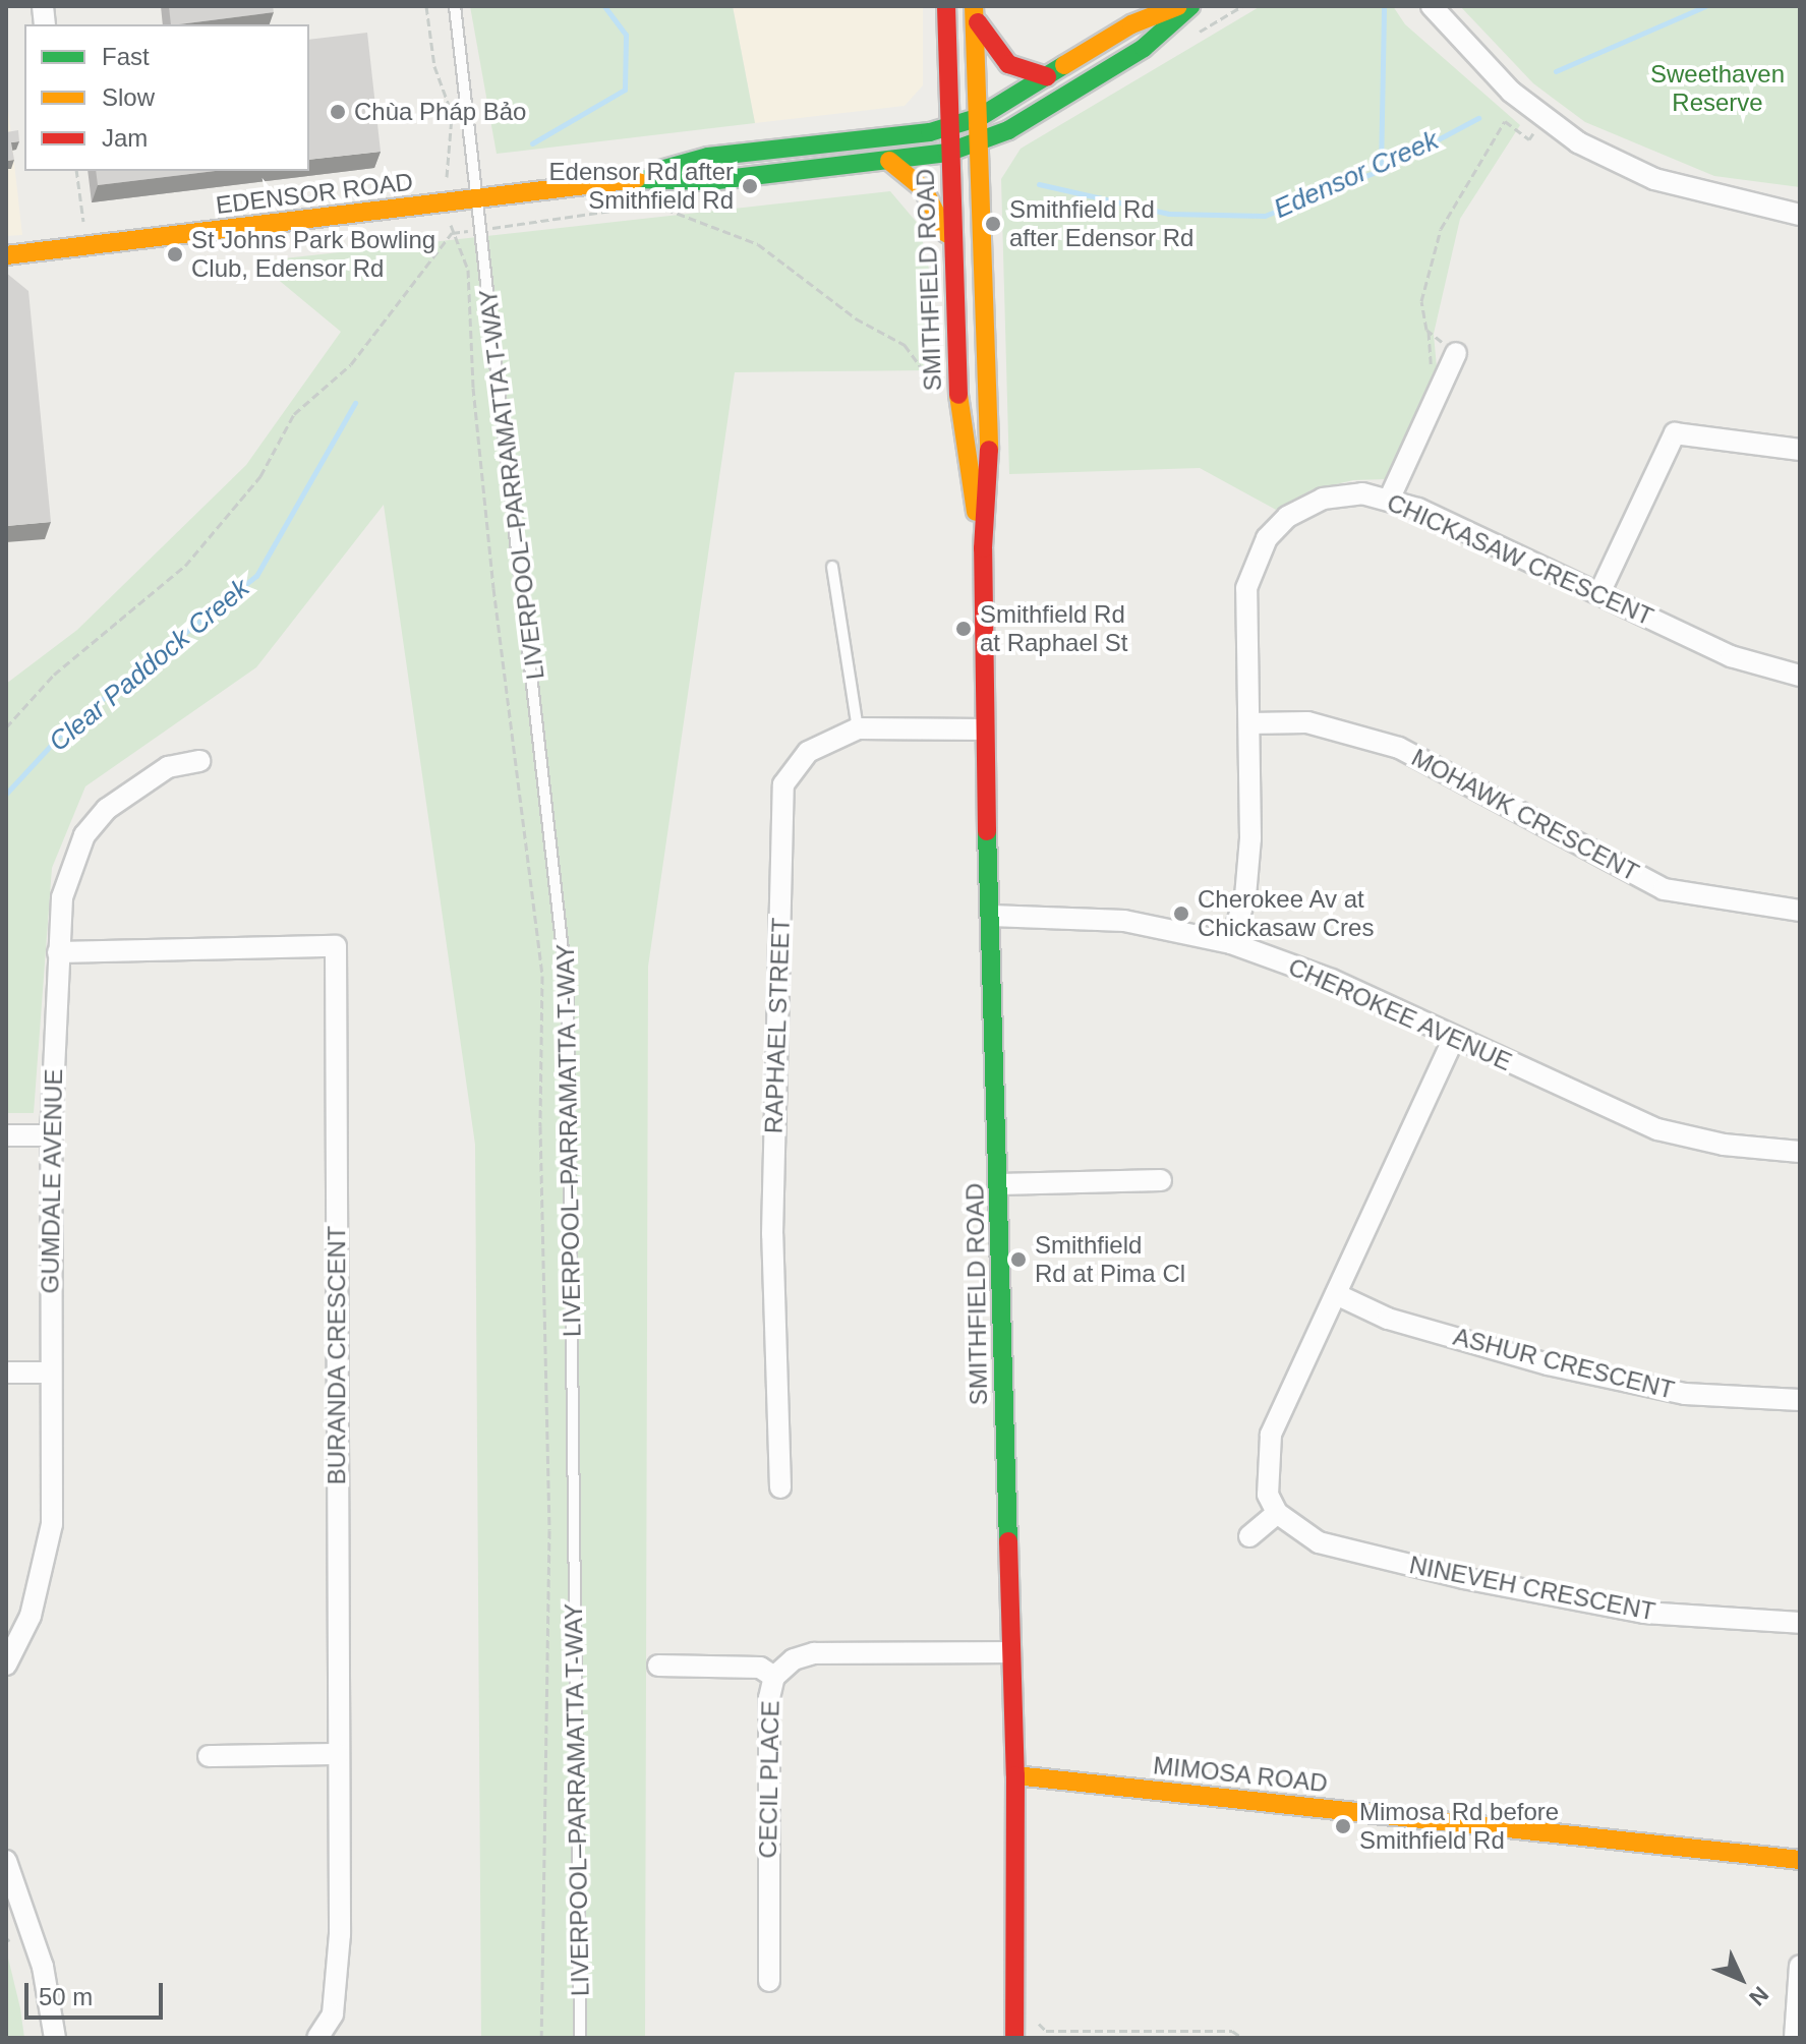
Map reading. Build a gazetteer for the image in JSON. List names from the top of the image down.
{
  "streets": {
    "main road": ["EDENSOR ROAD", "SMITHFIELD ROAD", "MIMOSA ROAD"],
    "street": [
      "CHICKASAW CRESCENT",
      "MOHAWK CRESCENT",
      "CHEROKEE AVENUE",
      "RAPHAEL STREET",
      "GUMDALE AVENUE",
      "BURANDA CRESCENT",
      "ASHUR CRESCENT",
      "NINEVEH CRESCENT",
      "CECIL PLACE"
    ],
    "lane": ["LIVERPOOL–PARRAMATTA T-WAY"]
  },
  "crossings": [
    ["EDENSOR ROAD", "SMITHFIELD ROAD"],
    ["EDENSOR ROAD", "LIVERPOOL–PARRAMATTA T-WAY"],
    ["SMITHFIELD ROAD", "CHEROKEE AVENUE"],
    ["SMITHFIELD ROAD", "RAPHAEL STREET"],
    ["SMITHFIELD ROAD", "MIMOSA ROAD"],
    ["SMITHFIELD ROAD", "CECIL PLACE"],
    ["CHICKASAW CRESCENT", "MOHAWK CRESCENT"],
    ["CHICKASAW CRESCENT", "CHEROKEE AVENUE"],
    ["GUMDALE AVENUE", "BURANDA CRESCENT"]
  ],
  "water": ["Edensor Creek", "Clear Paddock Creek"],
  "parks": ["Sweethaven Reserve"],
  "places": [
    "Chùa Pháp Bảo",
    "Edensor Rd after Smithfield Rd",
    "Smithfield Rd after Edensor Rd",
    "St Johns Park Bowling Club, Edensor Rd",
    "Smithfield Rd at Raphael St",
    "Cherokee Av at Chickasaw Cres",
    "Smithfield Rd at Pima Cl",
    "Mimosa Rd before Smithfield Rd"
  ],
  "legend": ["Fast", "Slow", "Jam"],
  "scale_bar": "50 m",
  "north": "bottom right"
}
